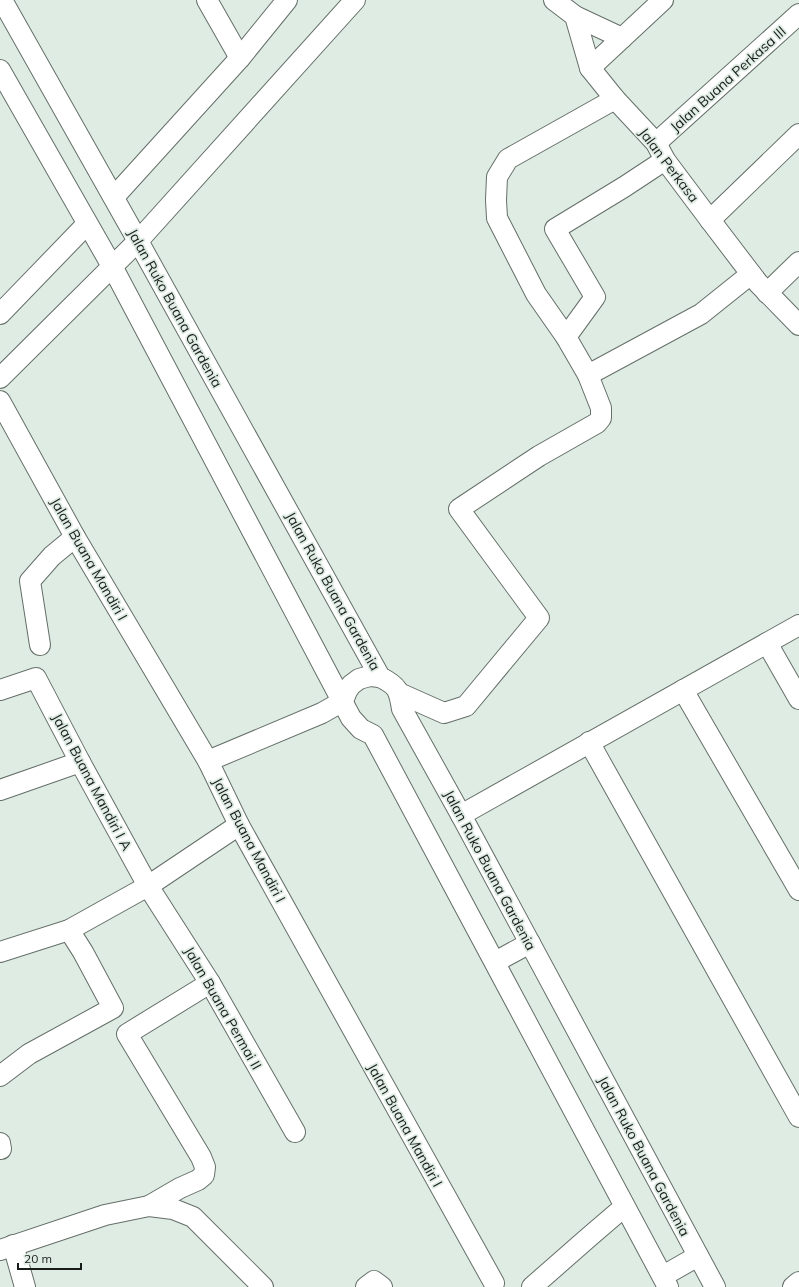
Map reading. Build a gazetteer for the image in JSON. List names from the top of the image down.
{
  "streets": {
    "street": [
      "Jalan Buana Perkasa III",
      "Jalan Perkasa",
      "Jalan Ruko Buana Gardenia",
      "Jalan Buana Mandiri I",
      "Jalan Buana Mandiri I A",
      "Jalan Buana Permai II"
    ]
  },
  "crossings": [
    ["Jalan Buana Perkasa III", "Jalan Perkasa"],
    ["Jalan Buana Mandiri I A", "Jalan Buana Permai II"]
  ],
  "scale_bar": "20 m"
}
